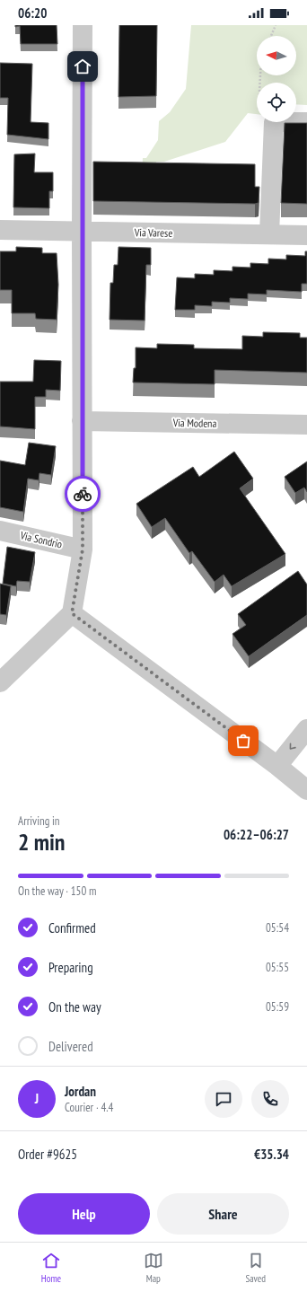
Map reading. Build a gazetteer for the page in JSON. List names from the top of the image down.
{
  "streets": {
    "street": ["Via Varese", "Via Modena", "Via Sondrio"]
  },
  "north": "left",
  "page": {
    "status": "06:20",
    "heading": ["2 min", "Arriving in", "06:22–06:27"],
    "panel": [
      "Jordan",
      "Courier · 4.4",
      "Order #9625",
      "€35.34"
    ],
    "bar": "On the way · 150 m",
    "list": [
      ["Confirmed", "05:54"],
      ["Preparing", "05:55"],
      ["On the way", "05:59"],
      "Delivered"
    ],
    "round": "J",
    "buttons": ["Help", "Share"],
    "tabs": ["Home", "Map", "Saved"]
  }
}
